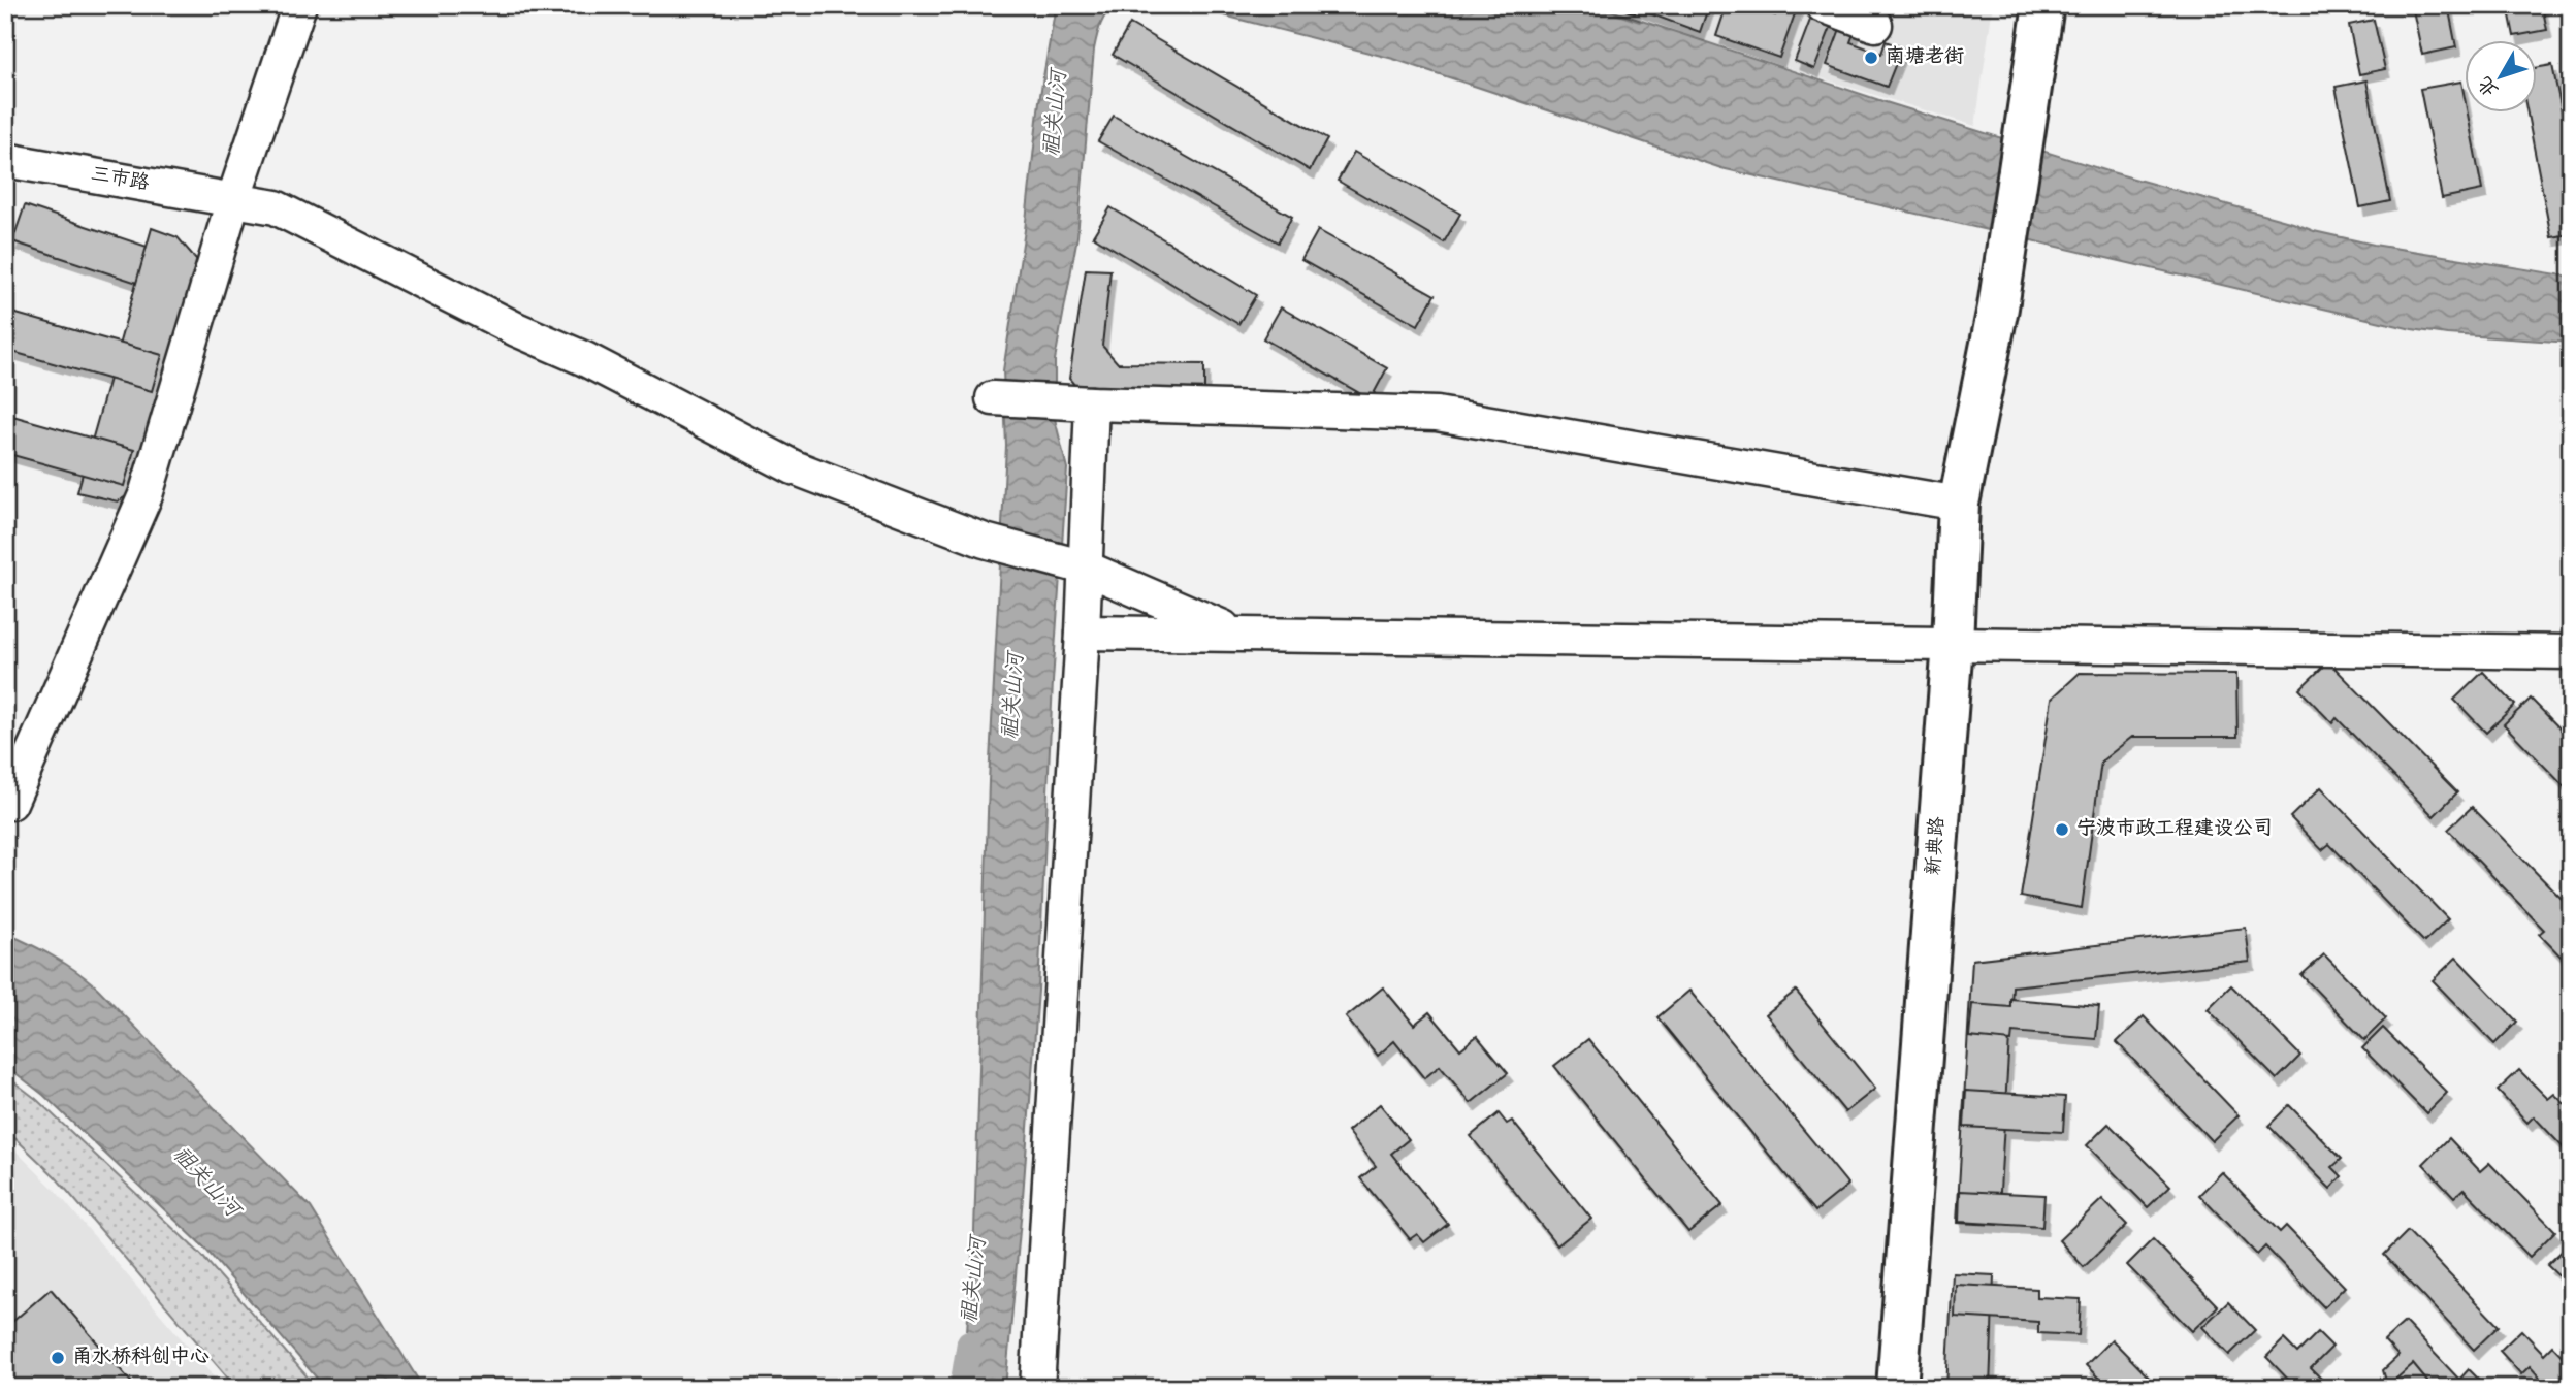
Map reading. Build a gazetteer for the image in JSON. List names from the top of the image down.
{
  "streets": {
    "main road": ["新典路"],
    "street": ["三市路"]
  },
  "water": ["祖关山河"],
  "places": ["南塘老街", "宁波市政工程建设公司", "甬水桥科创中心"],
  "north": "bottom left"
}
